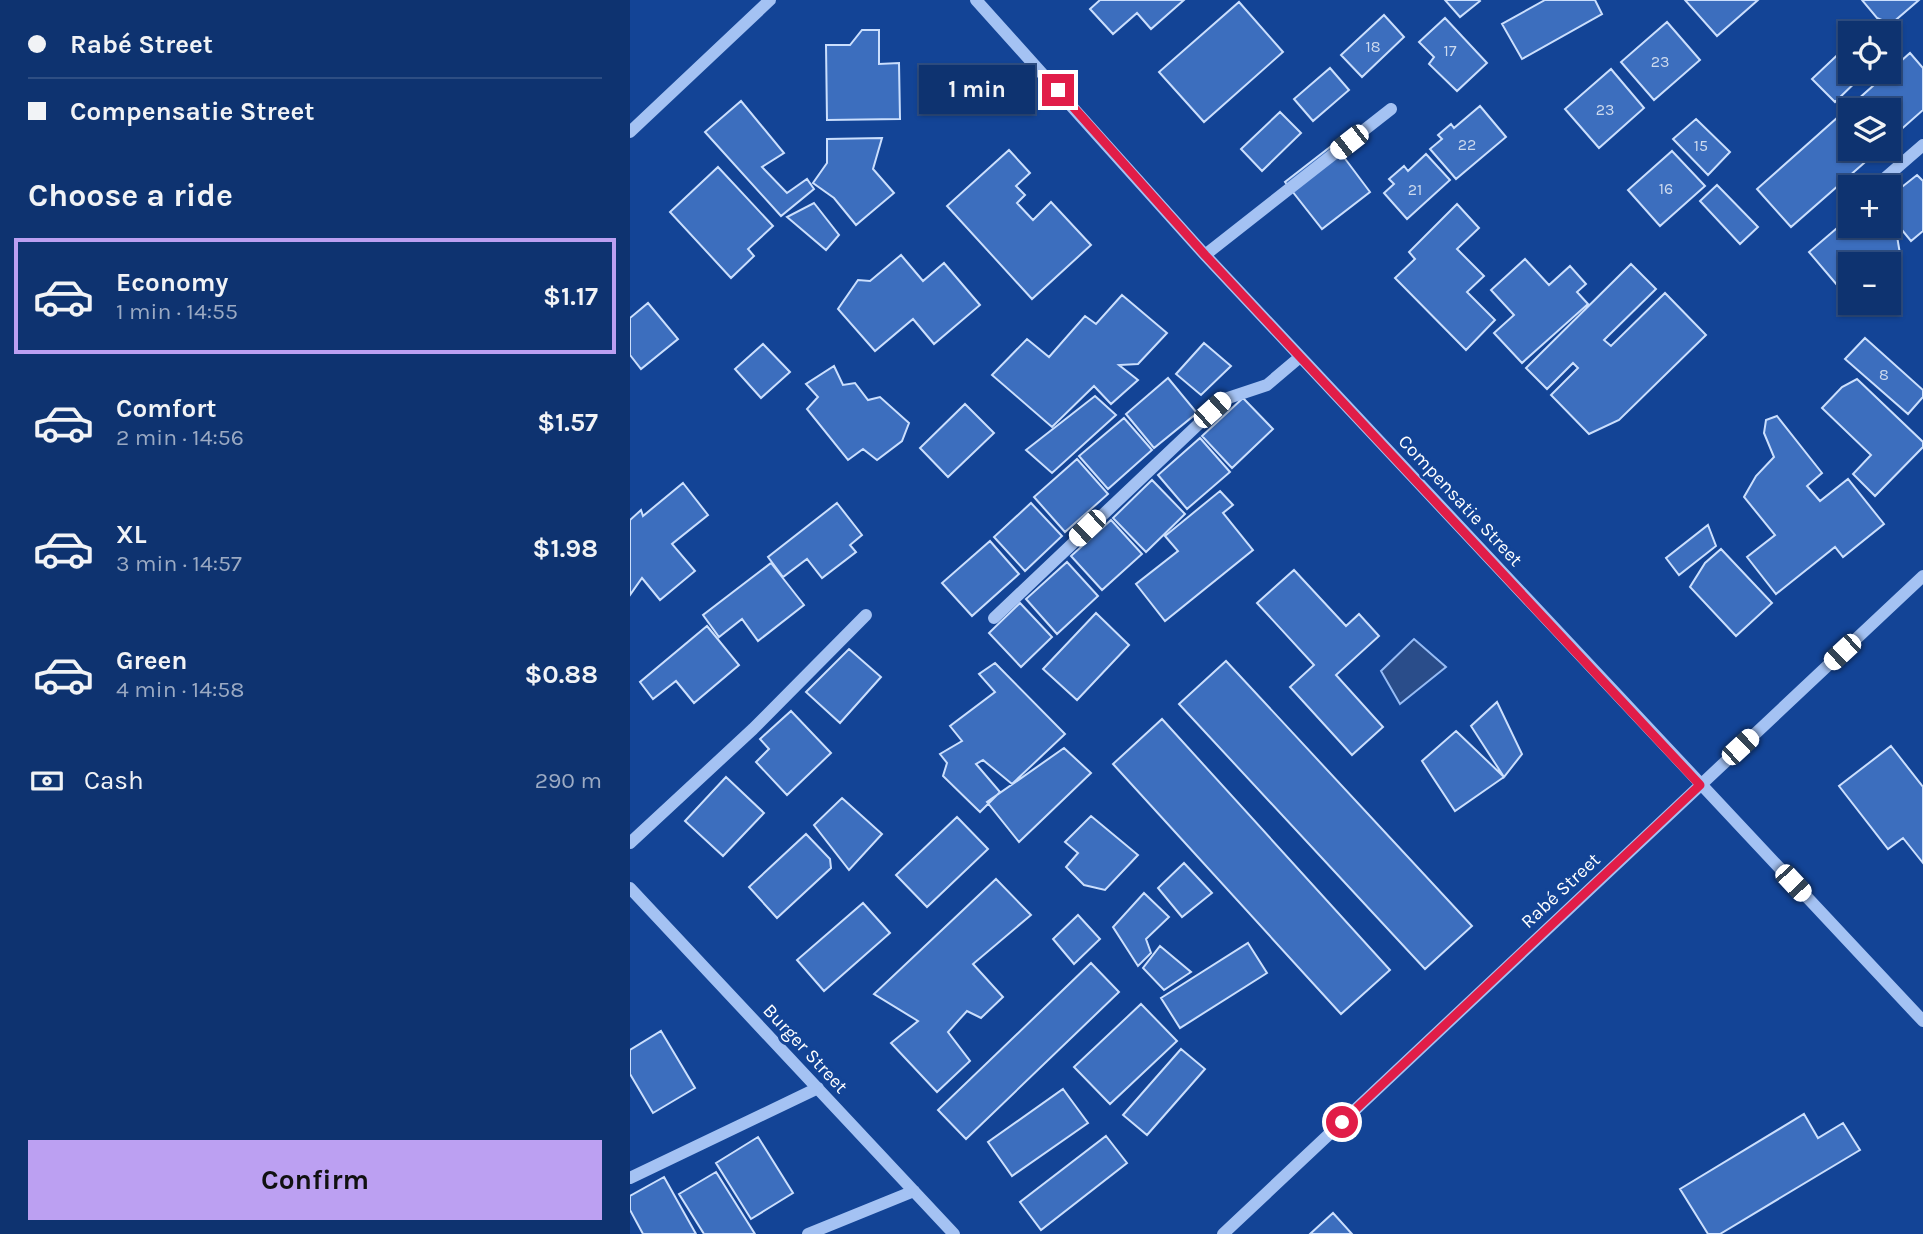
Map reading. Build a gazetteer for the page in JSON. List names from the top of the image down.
{
  "streets": {
    "street": ["Compensatie Street", "Rabé Street", "Burger Street"]
  },
  "crossings": [
    ["Compensatie Street", "Rabé Street"]
  ],
  "house_numbers": [
    "18",
    "17",
    "23",
    "23",
    "22",
    "15",
    "16",
    "21",
    "8"
  ],
  "page": {
    "banner": ["Rabé Street", "Compensatie Street"],
    "map_buttons": ["+", "−"],
    "bubble": "1 min",
    "heading": "Choose a ride",
    "list": [
      {
        "name": "Economy",
        "note": "1 min · 14:55",
        "value": "$1.17"
      },
      {
        "name": "Comfort",
        "note": "2 min · 14:56",
        "value": "$1.57"
      },
      {
        "name": "XL",
        "note": "3 min · 14:57",
        "value": "$1.98"
      },
      {
        "name": "Green",
        "note": "4 min · 14:58",
        "value": "$0.88"
      }
    ],
    "pay": ["Cash", "290 m"],
    "buttons": "Confirm"
  }
}
